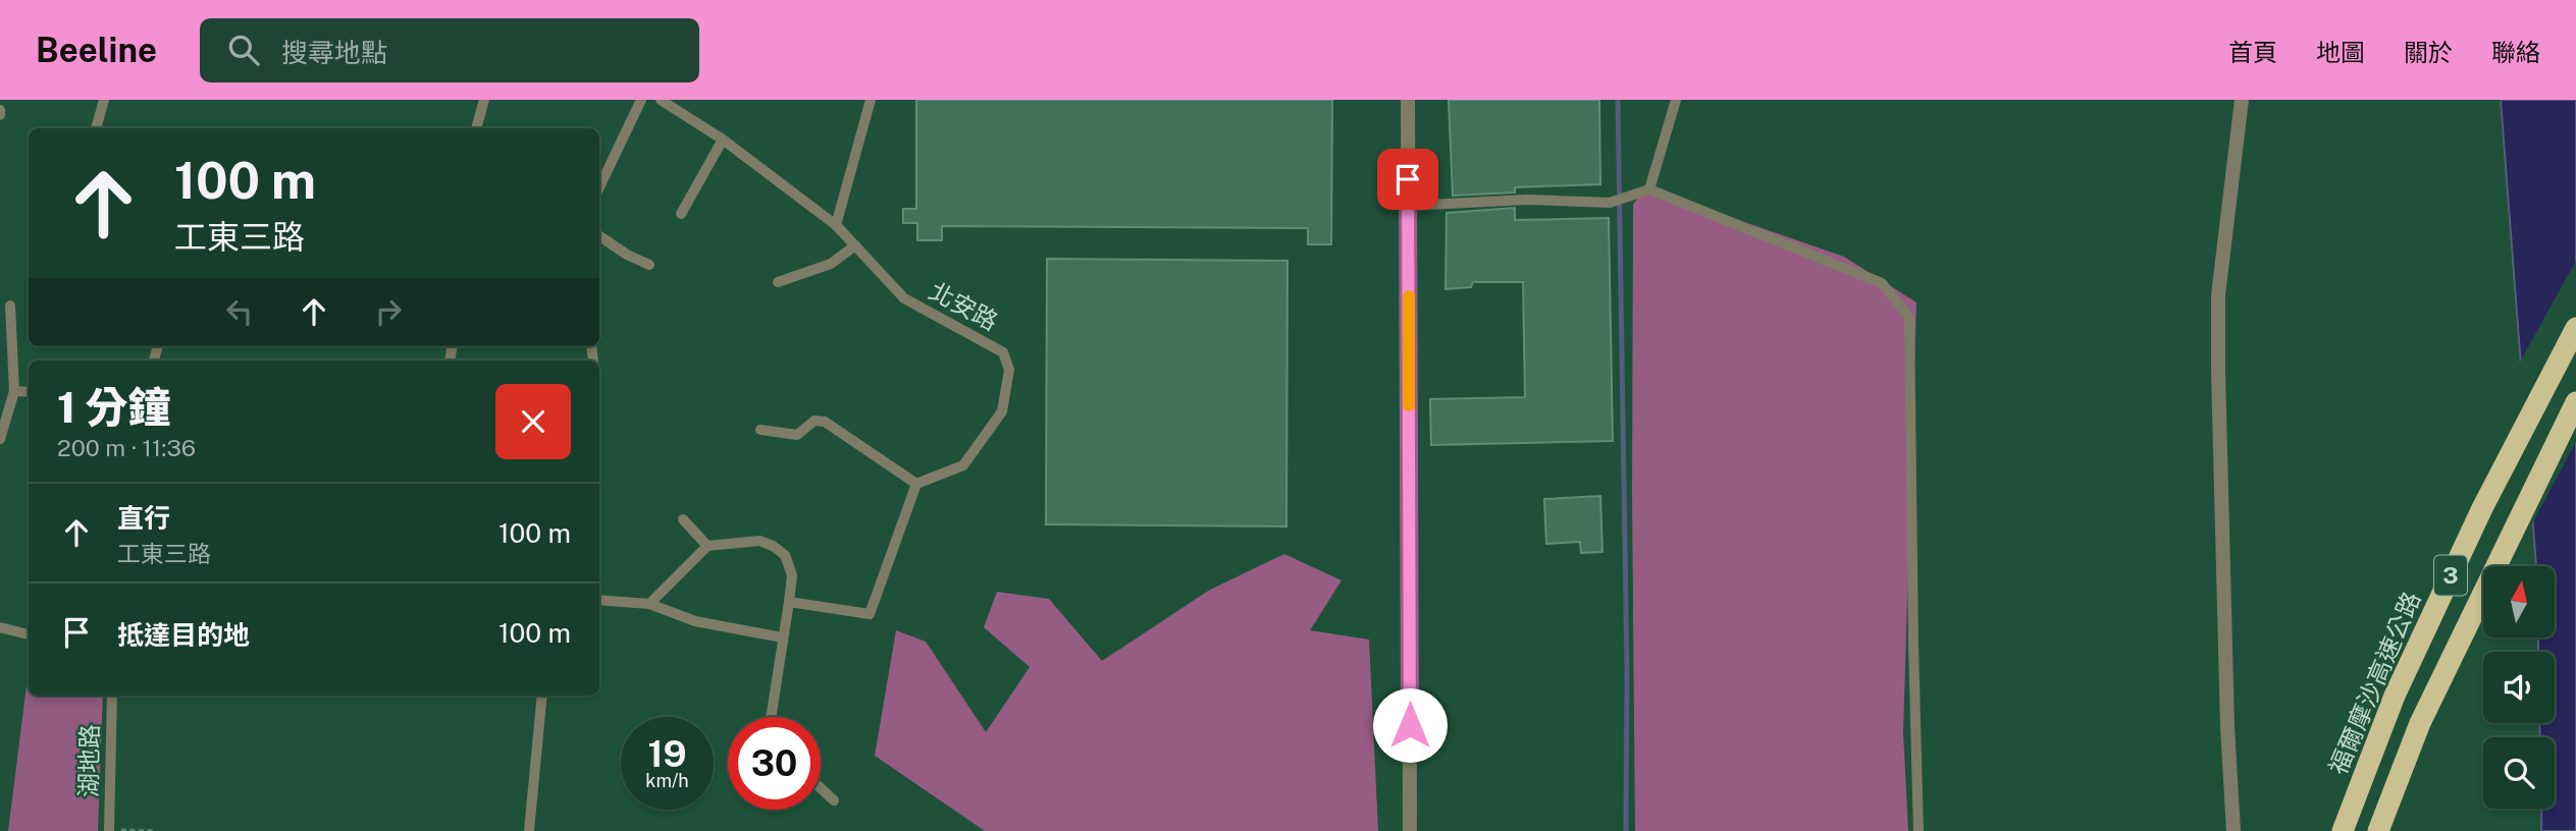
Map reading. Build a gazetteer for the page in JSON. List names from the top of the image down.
{
  "streets": {
    "highway": ["3", "福爾摩沙高速公路"],
    "lane": ["北安路", "湖地路"]
  },
  "north": "top",
  "page": {
    "header": "Beeline",
    "search": "搜尋地點",
    "nav": [
      "首頁",
      "地圖",
      "關於",
      "聯絡"
    ],
    "turn": ["100 m", "工東三路"],
    "heading": ["1 分鐘", "200 m · 11:36"],
    "list": [
      {
        "name": "直行",
        "note": "工東三路",
        "value": "100 m"
      },
      {
        "name": "抵達目的地",
        "value": "100 m"
      }
    ],
    "speed": "19 km/h",
    "limit": "30"
  }
}
